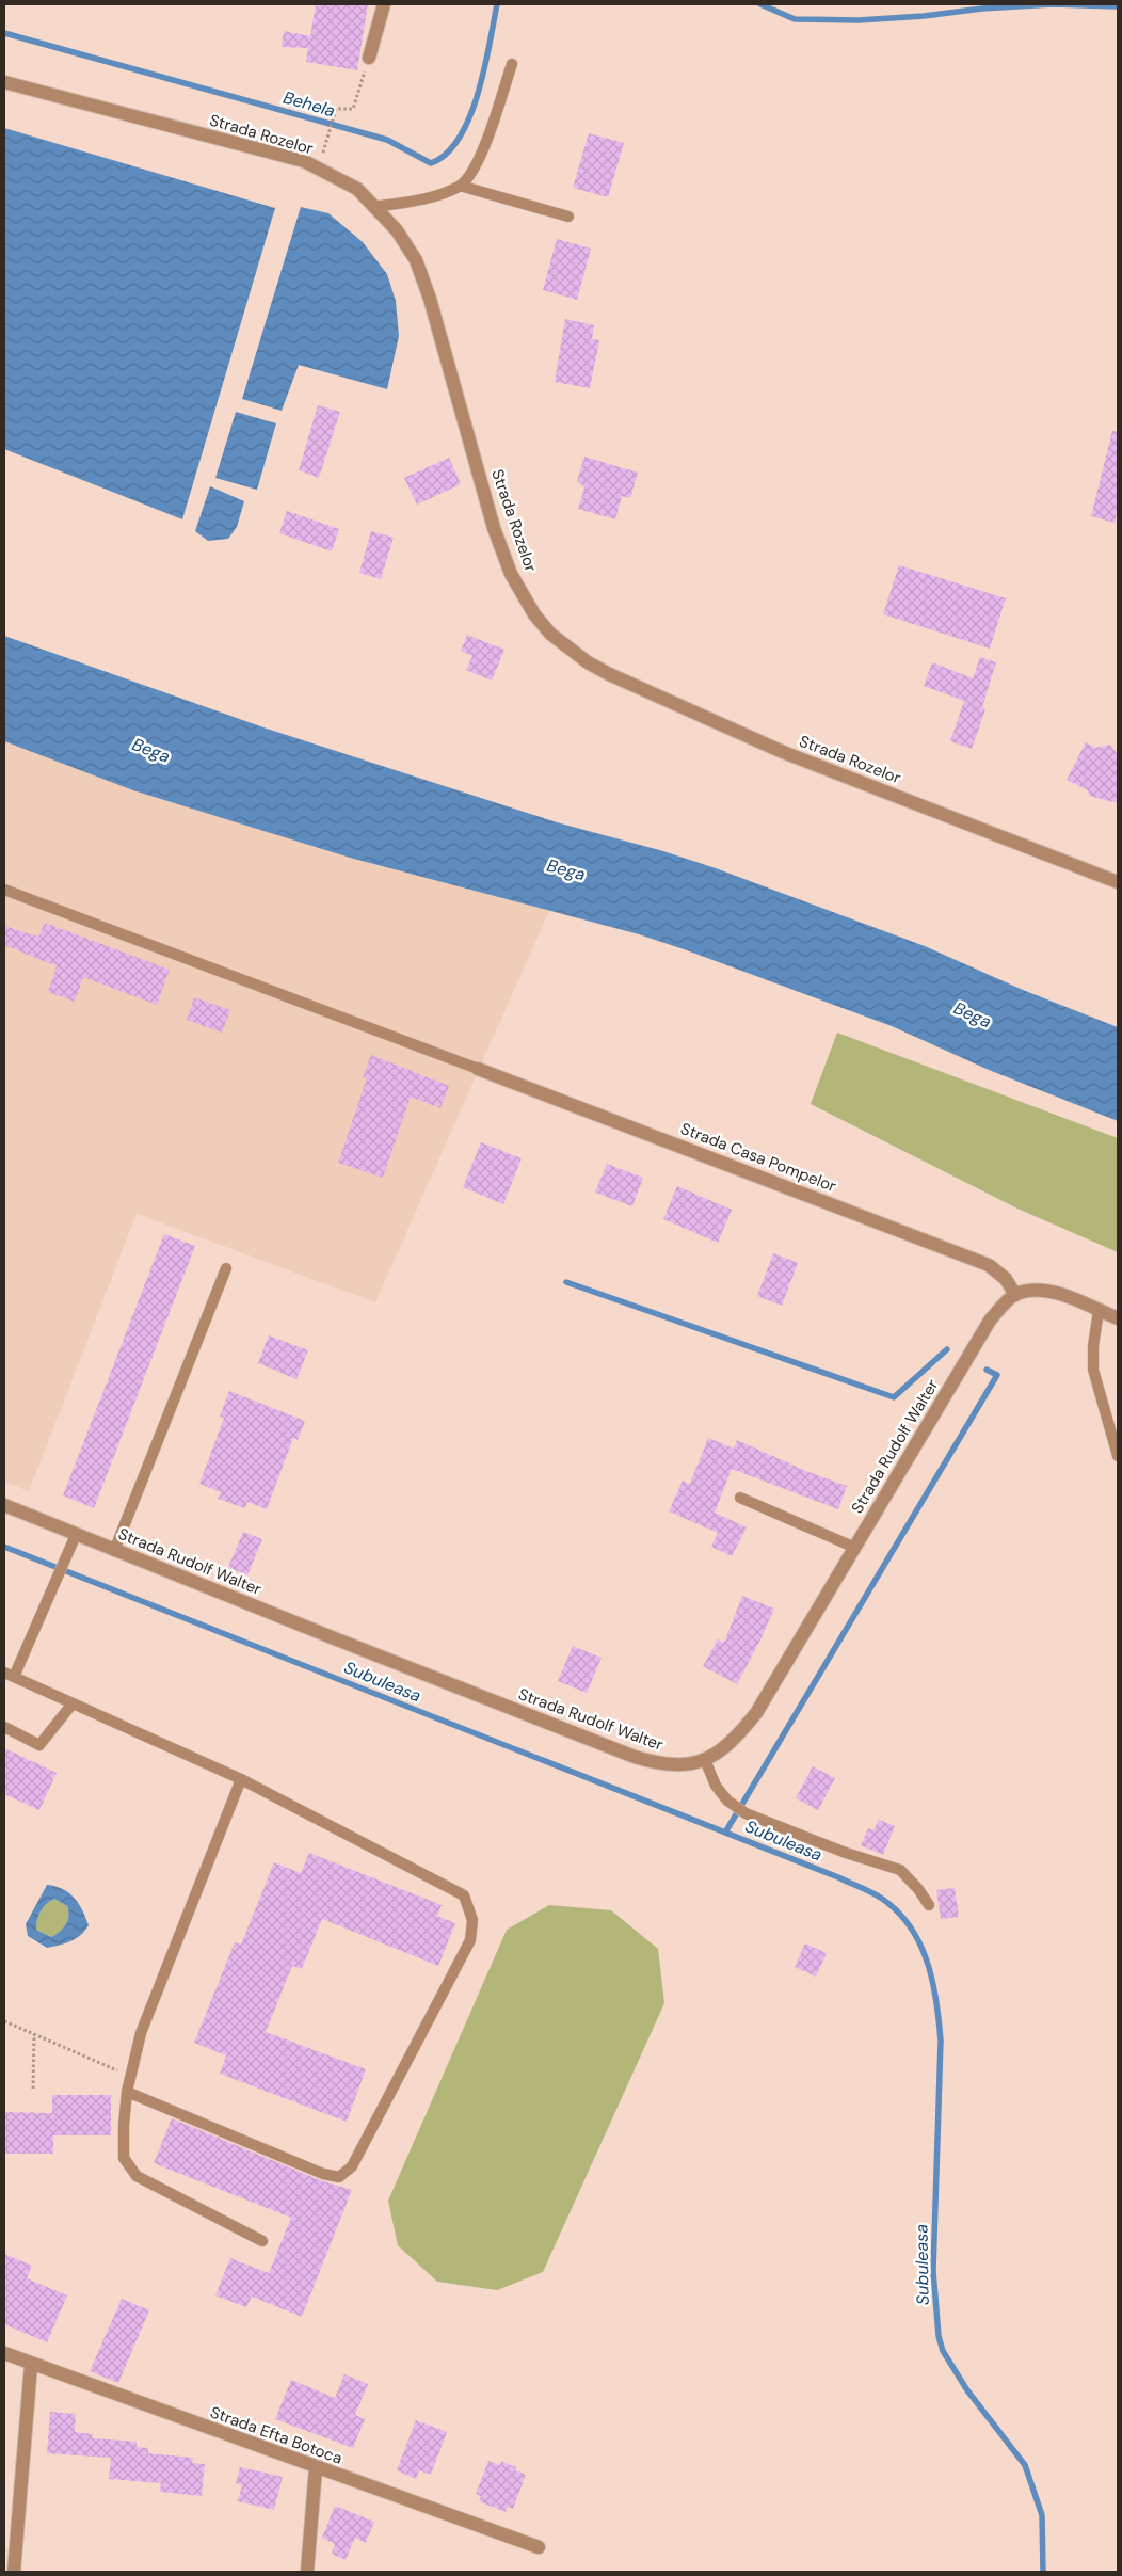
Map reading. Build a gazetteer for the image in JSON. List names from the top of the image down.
{
  "streets": {
    "street": [
      "Strada Rozelor",
      "Strada Casa Pompelor",
      "Strada Rudolf Walter",
      "Strada Efta Botoca"
    ]
  },
  "crossings": [
    ["Strada Casa Pompelor", "Strada Rudolf Walter"]
  ],
  "water": ["Behela", "Bega", "Subuleasa"]
}
